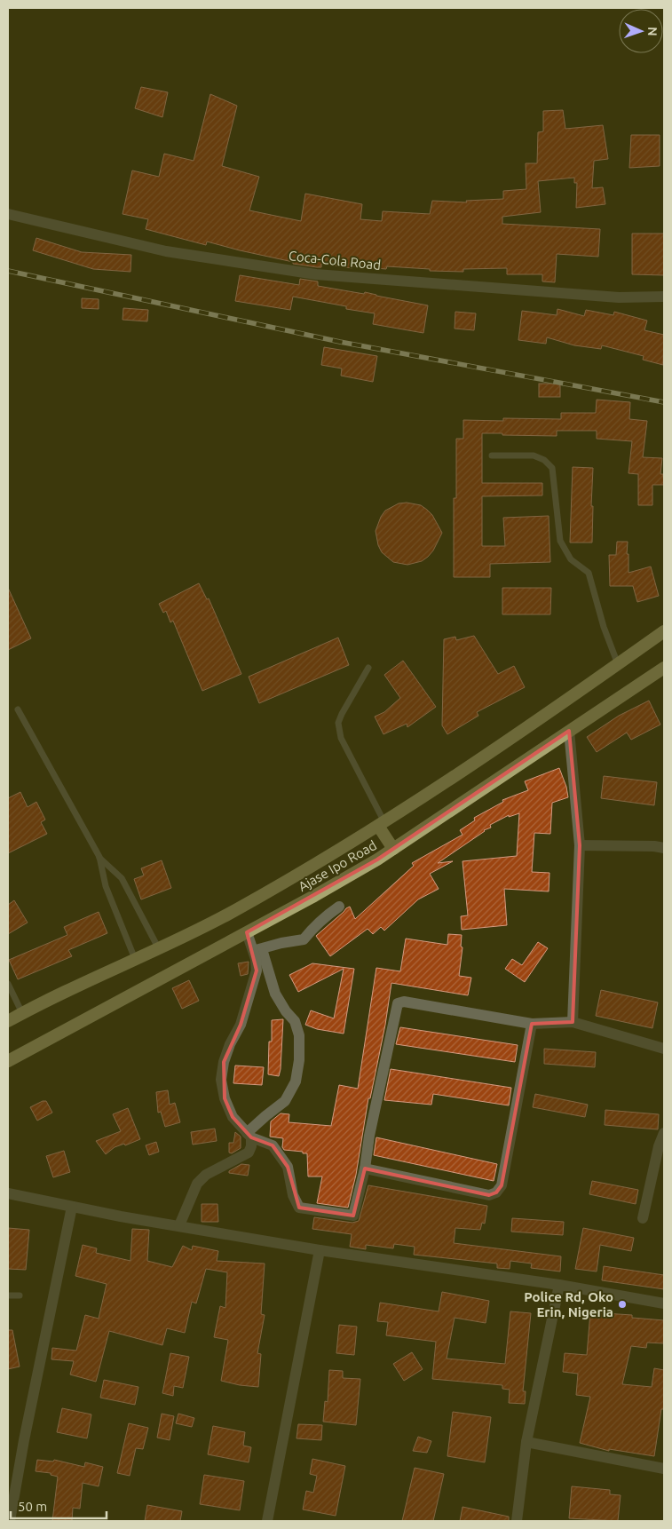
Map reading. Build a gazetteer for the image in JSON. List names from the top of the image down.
{
  "streets": {
    "highway": ["Ajase Ipo Road"],
    "street": ["Coca-Cola Road"]
  },
  "places": ["Police Rd, Oko Erin, Nigeria"],
  "scale_bar": "50 m",
  "north": "right"
}
